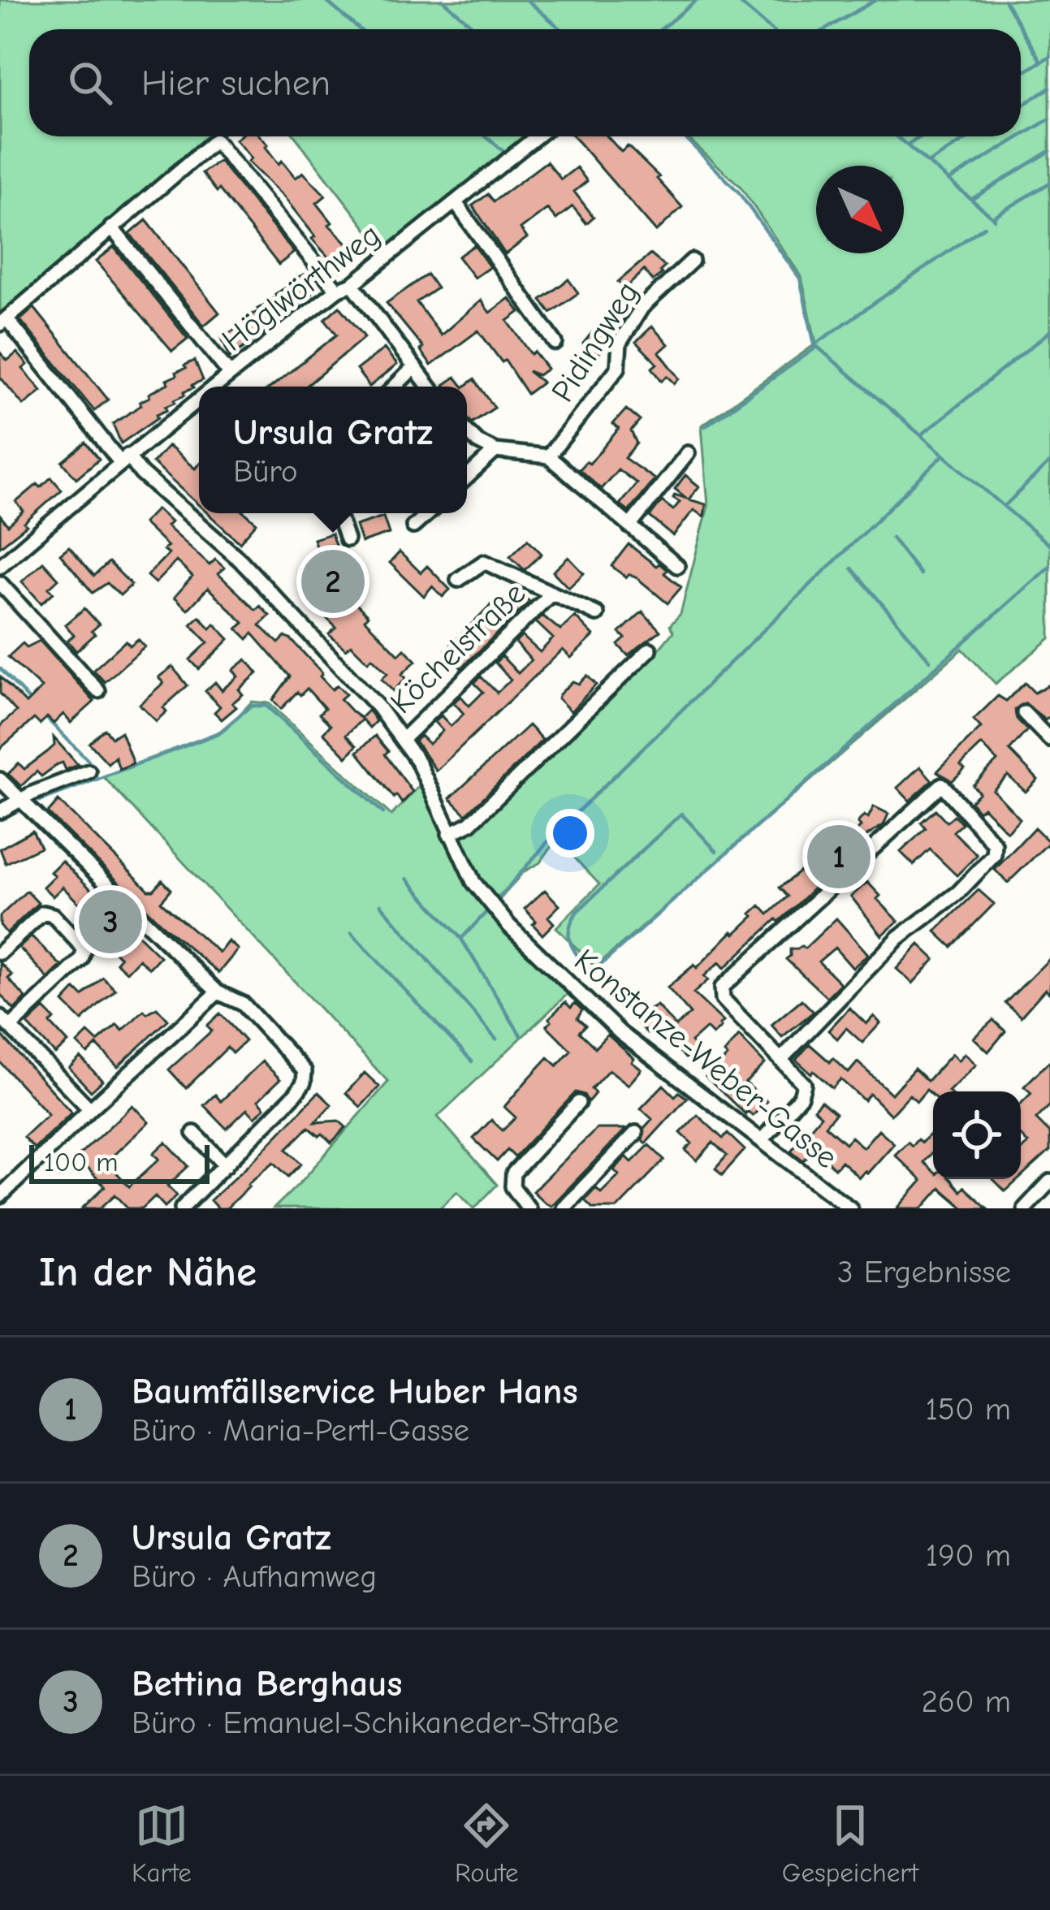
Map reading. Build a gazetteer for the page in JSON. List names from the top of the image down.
{
  "streets": {
    "street": [
      "Höglwörthweg",
      "Pidingweg",
      "Köchelstraße",
      "Konstanze-Weber-Gasse"
    ]
  },
  "crossings": [
    ["Höglwörthweg", "Konstanze-Weber-Gasse"],
    ["Köchelstraße", "Konstanze-Weber-Gasse"]
  ],
  "scale_bar": "100 m",
  "north": "bottom right",
  "page": {
    "search": "Hier suchen",
    "popup": ["Ursula Gratz", "Büro"],
    "pins": ["2", "1", "3"],
    "scale": "100 m",
    "heading": ["In der Nähe", "3 Ergebnisse"],
    "list": [
      {
        "mark": "1",
        "name": "Baumfällservice Huber Hans",
        "note": "Büro · Maria-Pertl-Gasse",
        "value": "150 m"
      },
      {
        "mark": "2",
        "name": "Ursula Gratz",
        "note": "Büro · Aufhamweg",
        "value": "190 m"
      },
      {
        "mark": "3",
        "name": "Bettina Berghaus",
        "note": "Büro · Emanuel-Schikaneder-Straße",
        "value": "260 m"
      }
    ],
    "nav": ["Karte", "Route", "Gespeichert"]
  }
}
